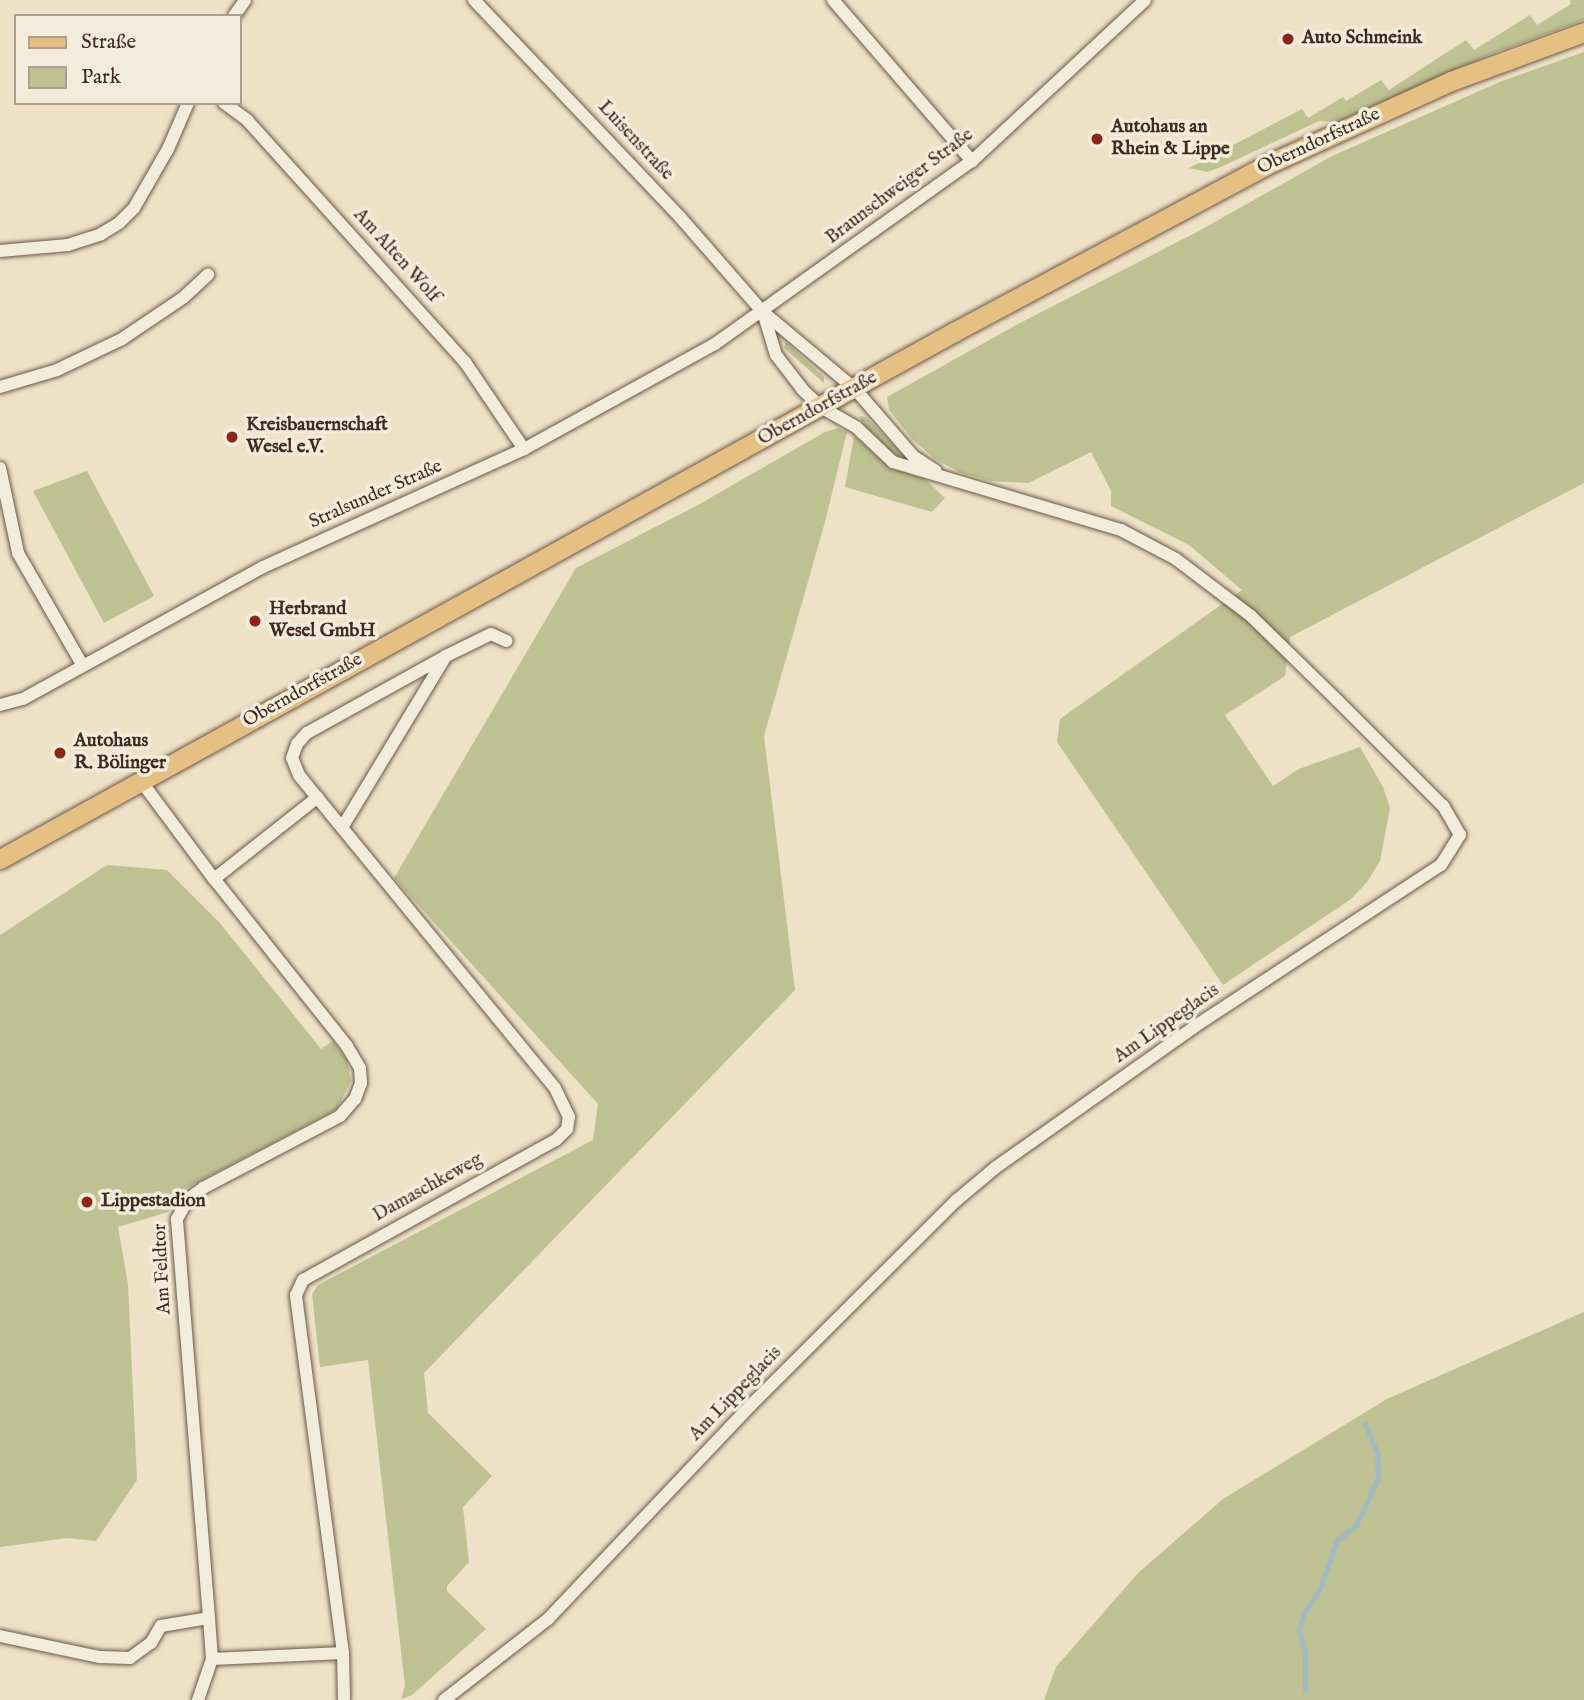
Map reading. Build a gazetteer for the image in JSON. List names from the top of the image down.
{
  "streets": {
    "main road": ["Oberndorfstraße"],
    "street": [
      "Luisenstraße",
      "Braunschweiger Straße",
      "Am Alten Wolf",
      "Stralsunder Straße",
      "Am Lippeglacis",
      "Damaschkeweg",
      "Am Feldtor"
    ]
  },
  "crossings": [
    ["Luisenstraße", "Oberndorfstraße"],
    ["Luisenstraße", "Braunschweiger Straße"],
    ["Luisenstraße", "Stralsunder Straße"],
    ["Luisenstraße", "Am Lippeglacis"],
    ["Oberndorfstraße", "Am Lippeglacis"],
    ["Oberndorfstraße", "Am Feldtor"],
    ["Braunschweiger Straße", "Stralsunder Straße"],
    ["Am Alten Wolf", "Stralsunder Straße"]
  ],
  "places": [
    "Auto Schmeink",
    "Autohaus an Rhein & Lippe",
    "Kreisbauernschaft Wesel e.V.",
    "Herbrand Wesel GmbH",
    "Autohaus R. Bölinger",
    "Lippestadion"
  ],
  "legend": ["Straße", "Park"]
}
